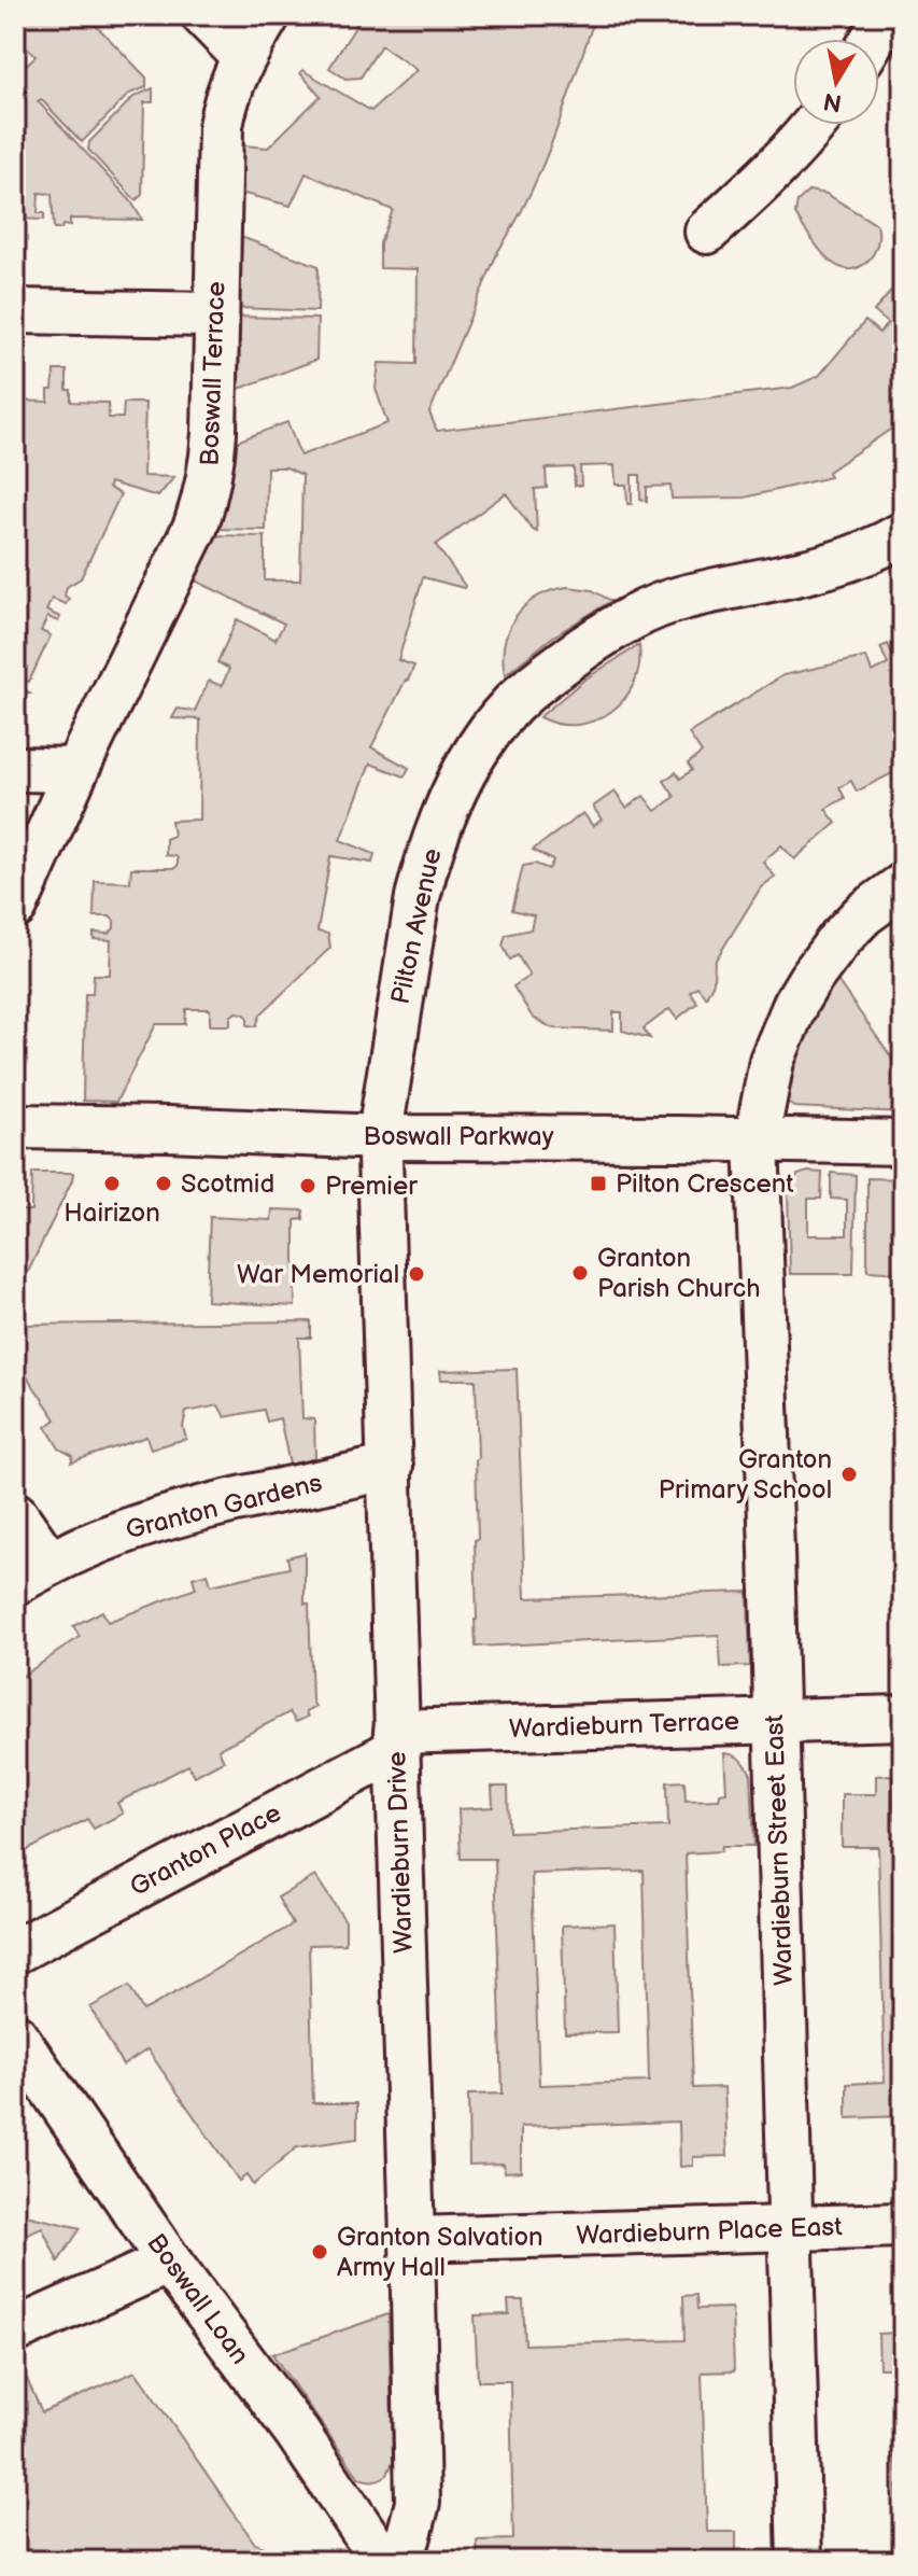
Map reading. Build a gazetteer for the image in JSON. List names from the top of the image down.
{
  "streets": {
    "street": [
      "Boswall Terrace",
      "Pilton Avenue",
      "Boswall Parkway",
      "Granton Gardens",
      "Wardieburn Terrace",
      "Granton Place",
      "Wardieburn Street East",
      "Wardieburn Drive",
      "Wardieburn Place East",
      "Boswall Loan"
    ]
  },
  "crossings": [
    ["Pilton Avenue", "Boswall Parkway"],
    ["Pilton Avenue", "Wardieburn Drive"],
    ["Boswall Parkway", "Wardieburn Street East"],
    ["Boswall Parkway", "Wardieburn Drive"],
    ["Granton Gardens", "Wardieburn Drive"],
    ["Wardieburn Terrace", "Granton Place"],
    ["Wardieburn Terrace", "Wardieburn Street East"],
    ["Wardieburn Terrace", "Wardieburn Drive"],
    ["Granton Place", "Wardieburn Drive"],
    ["Wardieburn Street East", "Wardieburn Place East"],
    ["Wardieburn Drive", "Wardieburn Place East"],
    ["Wardieburn Drive", "Boswall Loan"]
  ],
  "places": {
    "other": [
      "Hairizon",
      "Scotmid",
      "Premier",
      "Granton Parish Church",
      "War Memorial",
      "Granton Primary School",
      "Granton Salvation Army Hall"
    ],
    "transit": ["Pilton Crescent"]
  },
  "north": "bottom"
}
